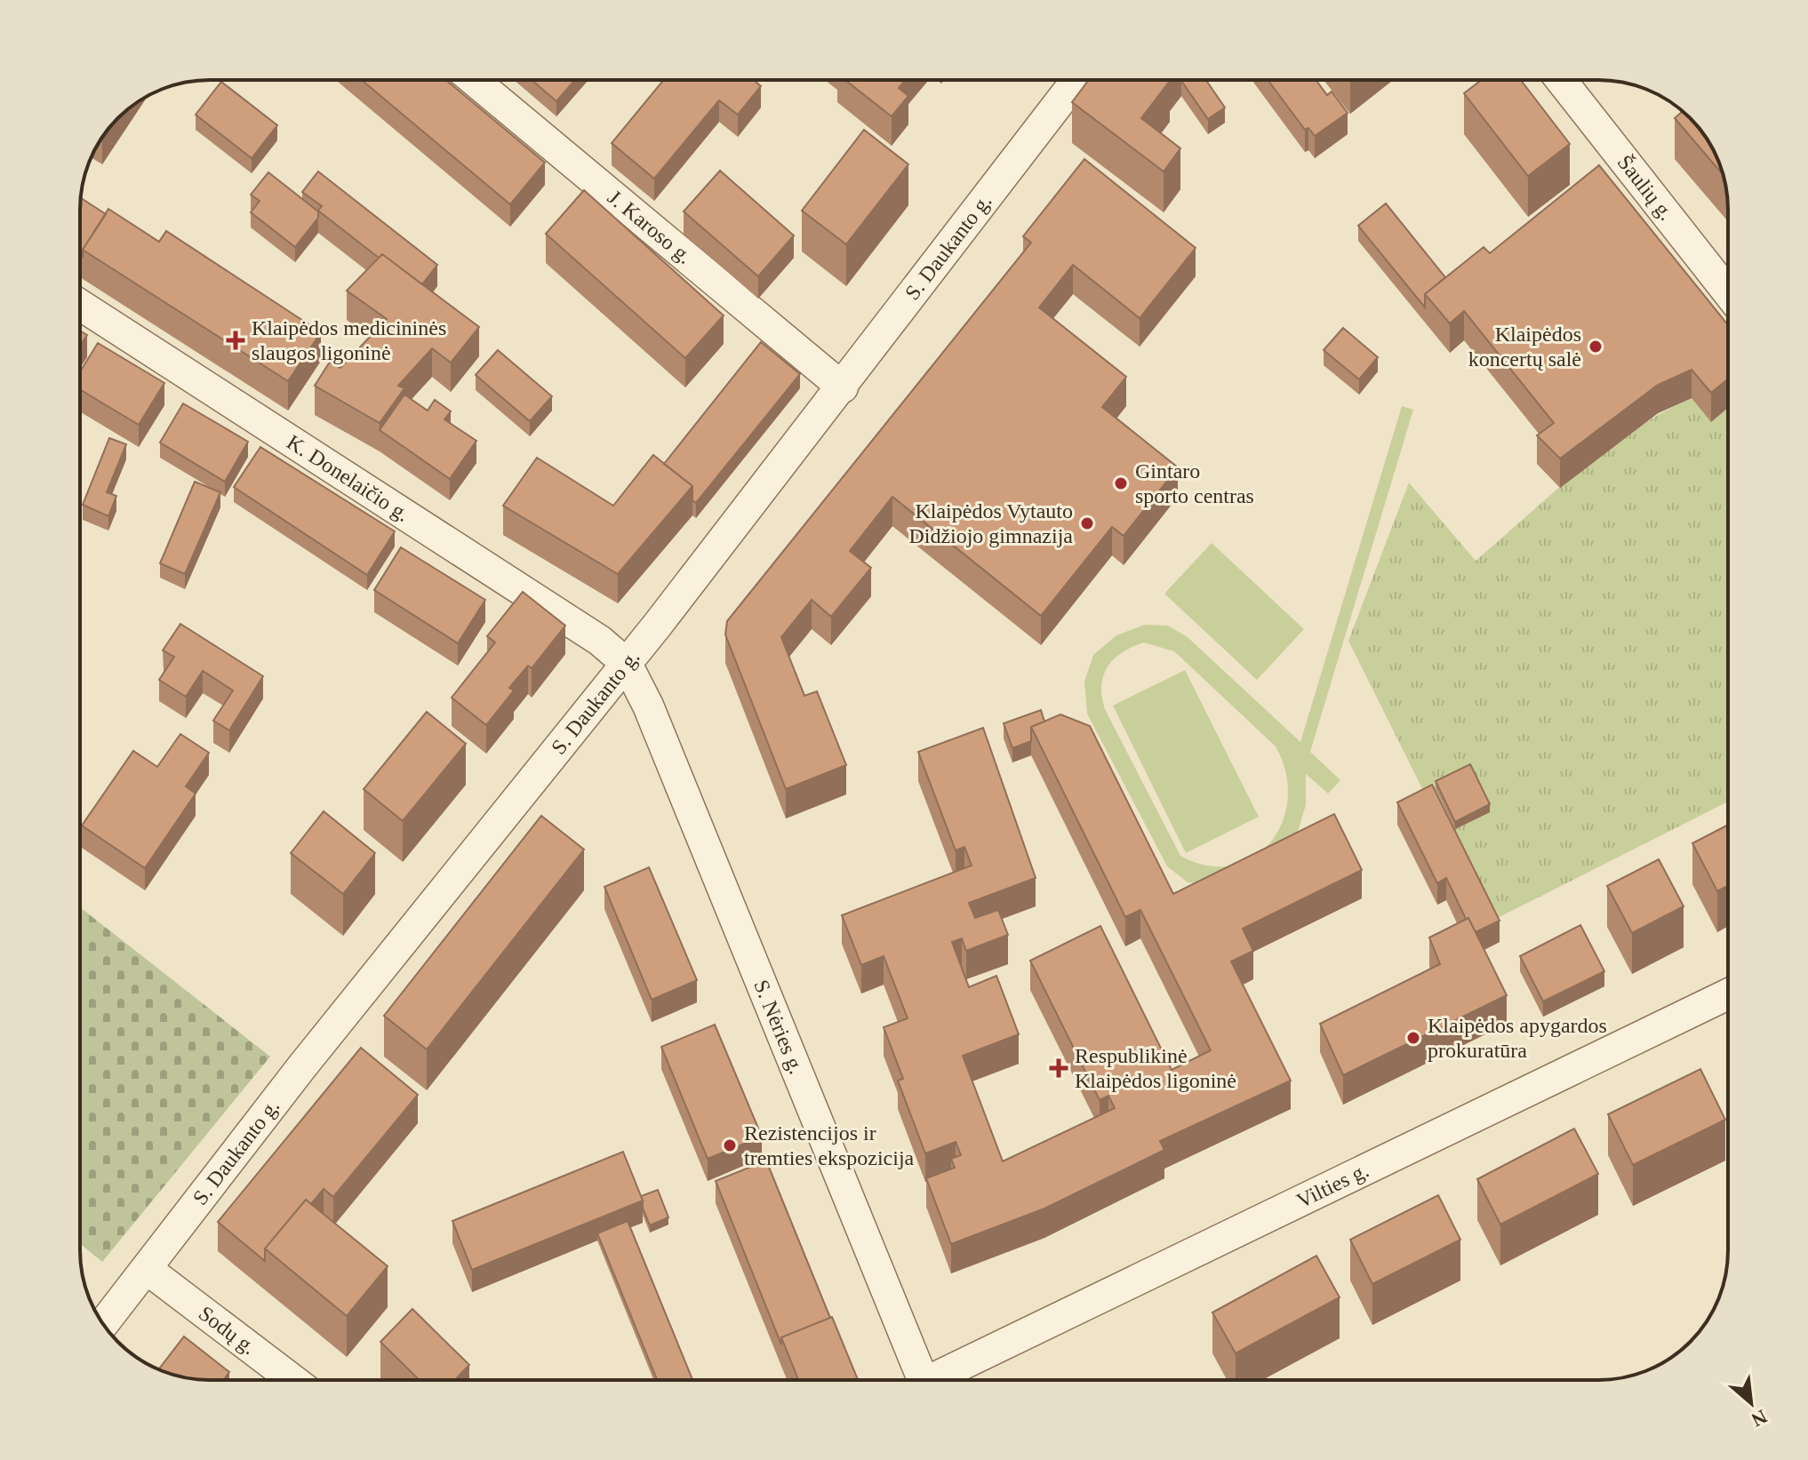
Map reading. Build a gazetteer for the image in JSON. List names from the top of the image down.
{
  "streets": {
    "street": [
      "Šaulių g.",
      "J. Karoso g.",
      "S. Daukanto g.",
      "K. Donelaičio g.",
      "S. Nėries g.",
      "Vilties g.",
      "Sodų g."
    ]
  },
  "crossings": [
    ["J. Karoso g.", "S. Daukanto g."],
    ["S. Daukanto g.", "K. Donelaičio g."],
    ["S. Daukanto g.", "S. Nėries g."],
    ["S. Daukanto g.", "Sodų g."],
    ["K. Donelaičio g.", "S. Nėries g."]
  ],
  "places": {
    "health": ["Klaipėdos medicininės slaugos ligoninė", "Respublikinė Klaipėdos ligoninė"],
    "other": [
      "Klaipėdos koncertų salė",
      "Gintaro sporto centras",
      "Klaipėdos Vytauto Didžiojo gimnazija",
      "Klaipėdos apygardos prokuratūra",
      "Rezistencijos ir tremties ekspozicija"
    ]
  },
  "north": "bottom right"
}
